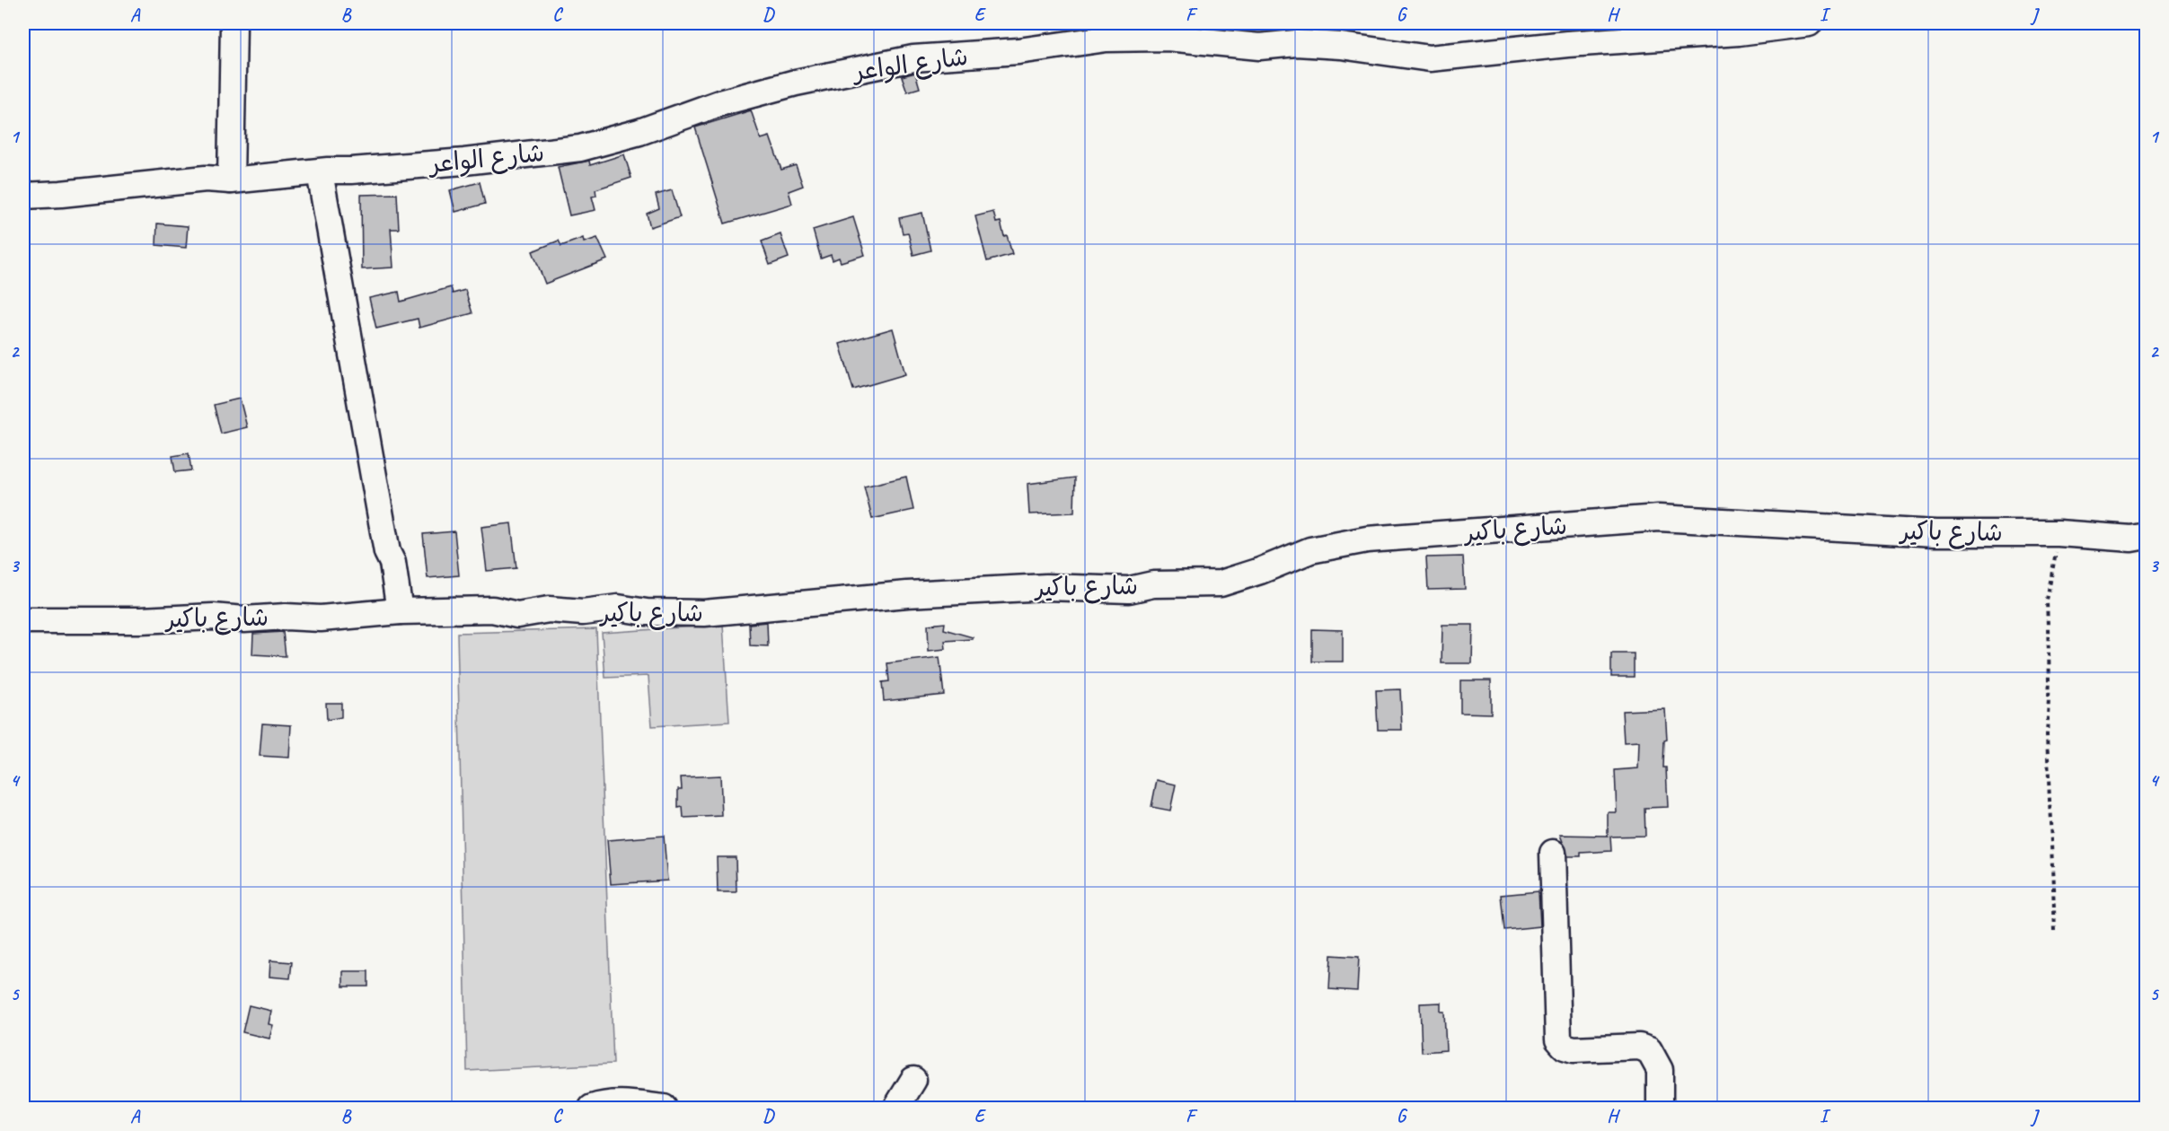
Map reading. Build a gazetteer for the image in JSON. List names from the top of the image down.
{
  "streets": {
    "street": ["شارع الواعر", "شارع باكير"]
  },
  "grid": {
    "columns": [
      "A",
      "B",
      "C",
      "D",
      "E",
      "F",
      "G",
      "H",
      "I",
      "J"
    ],
    "rows": [
      "1",
      "2",
      "3",
      "4",
      "5"
    ]
  }
}
